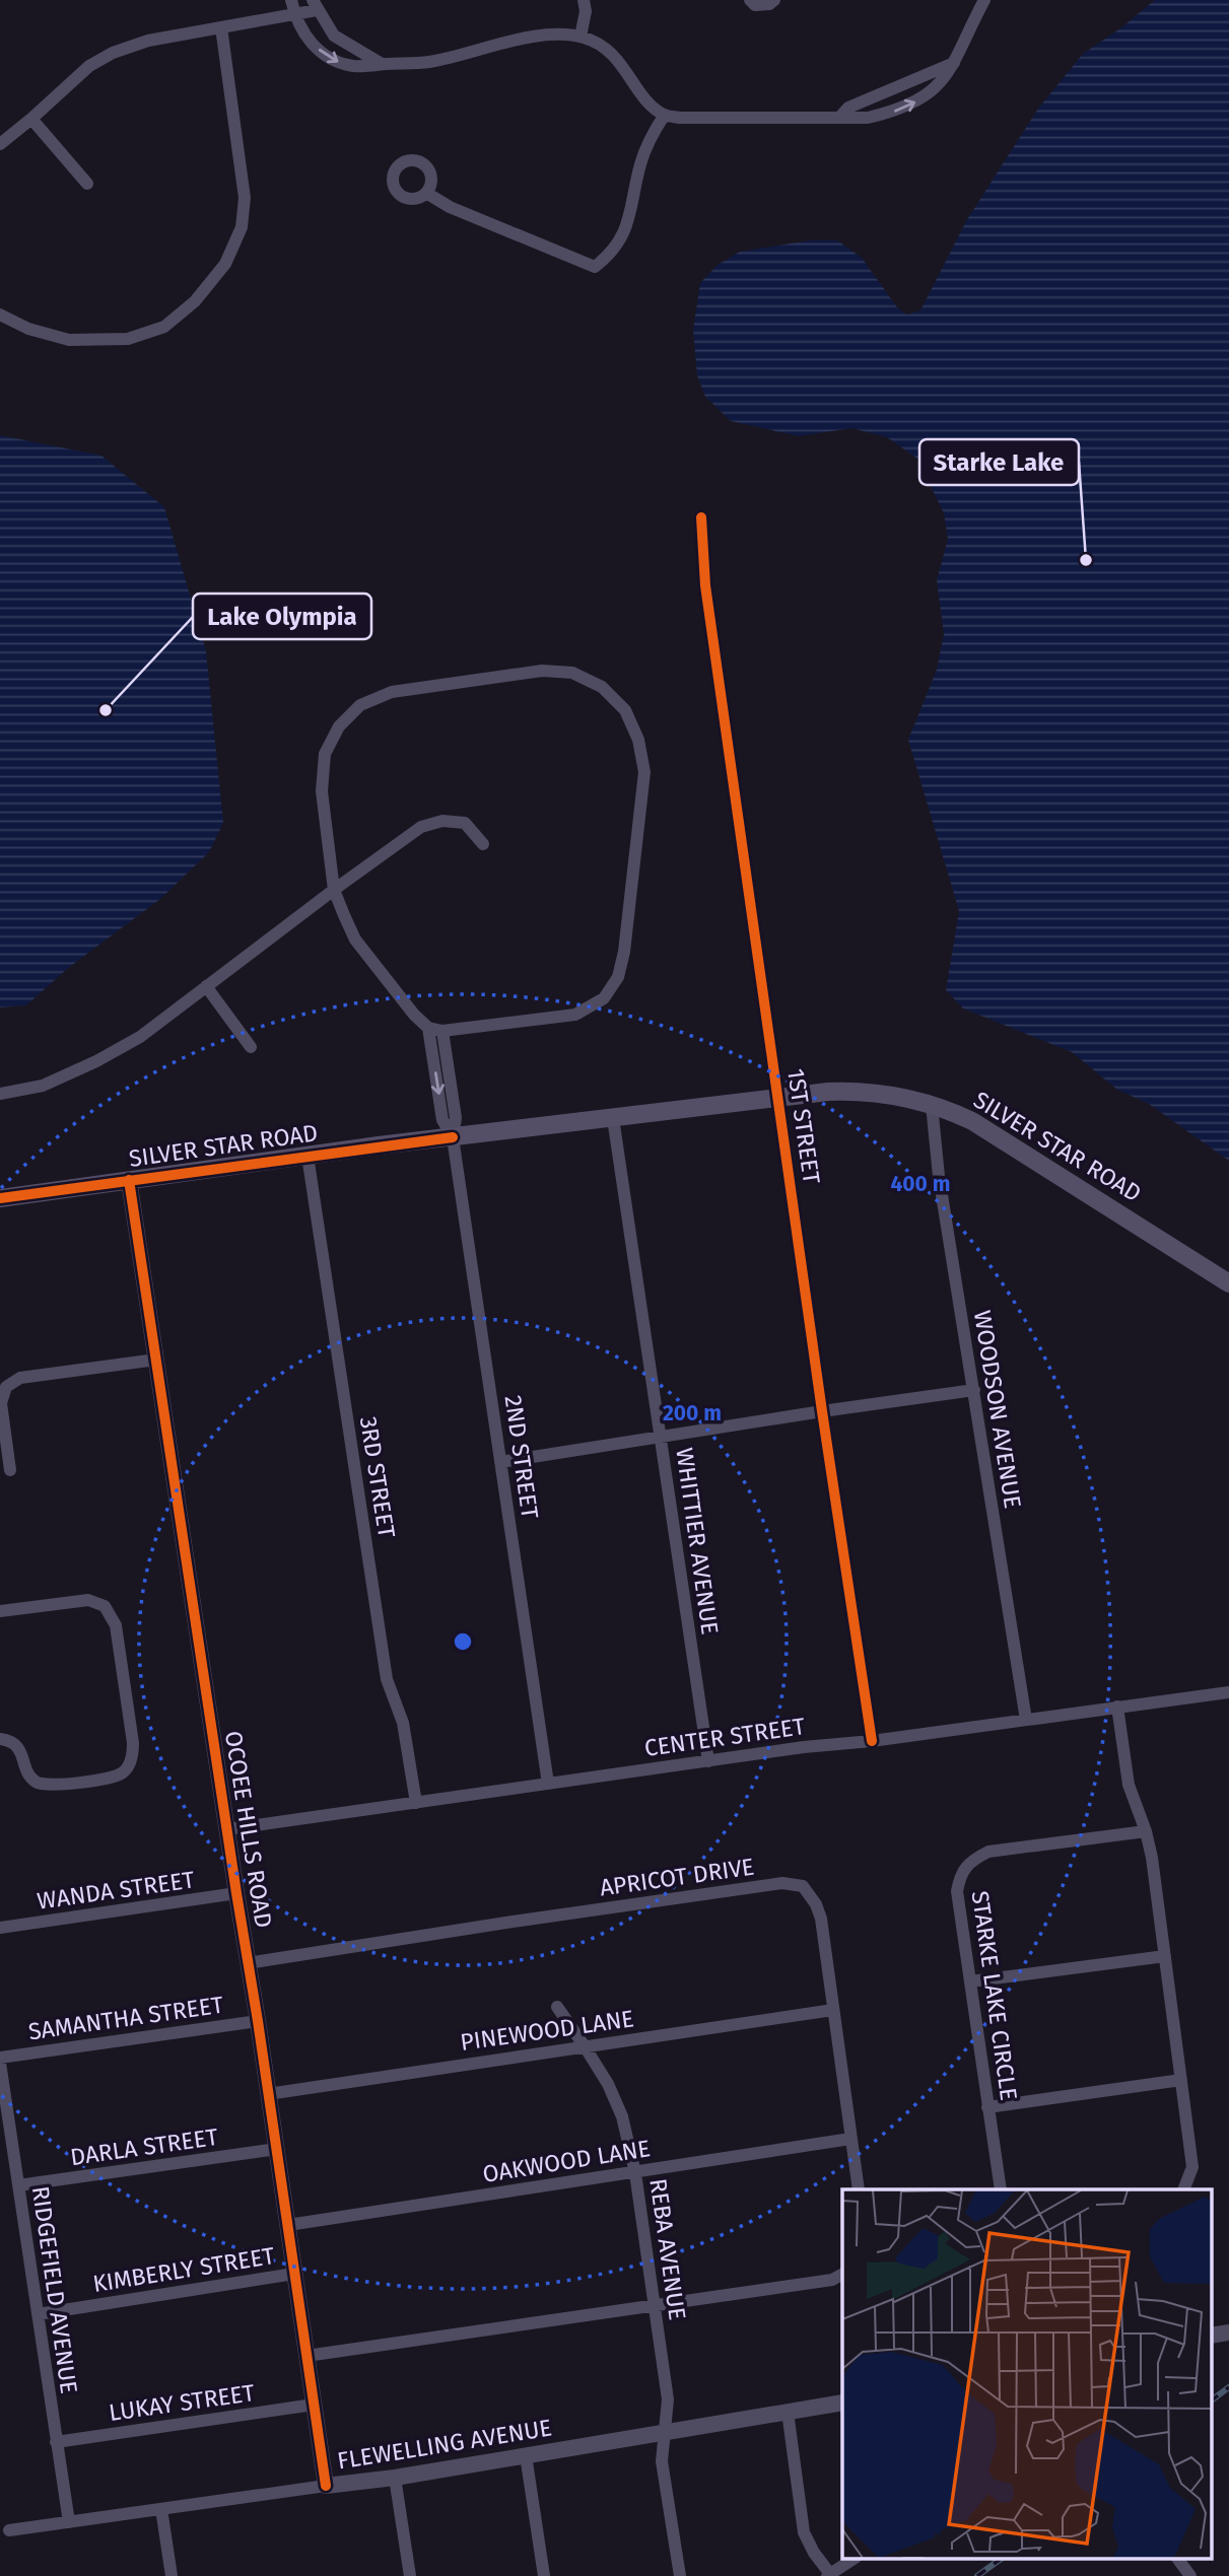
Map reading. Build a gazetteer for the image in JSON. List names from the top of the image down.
{
  "streets": {
    "main road": ["SILVER STAR ROAD"],
    "street": [
      "1ST STREET",
      "WOODSON AVENUE",
      "2ND STREET",
      "3RD STREET",
      "WHITTIER AVENUE",
      "CENTER STREET",
      "OCOEE HILLS ROAD",
      "APRICOT DRIVE",
      "WANDA STREET",
      "STARKE LAKE CIRCLE",
      "SAMANTHA STREET",
      "PINEWOOD LANE",
      "DARLA STREET",
      "OAKWOOD LANE",
      "REBA AVENUE",
      "KIMBERLY STREET",
      "RIDGEFIELD AVENUE",
      "LUKAY STREET",
      "FLEWELLING AVENUE"
    ]
  },
  "crossings": [
    ["1ST STREET", "SILVER STAR ROAD"],
    ["1ST STREET", "CENTER STREET"],
    ["SILVER STAR ROAD", "WOODSON AVENUE"],
    ["SILVER STAR ROAD", "2ND STREET"],
    ["SILVER STAR ROAD", "3RD STREET"],
    ["SILVER STAR ROAD", "WHITTIER AVENUE"],
    ["SILVER STAR ROAD", "OCOEE HILLS ROAD"],
    ["WOODSON AVENUE", "CENTER STREET"],
    ["2ND STREET", "CENTER STREET"],
    ["3RD STREET", "CENTER STREET"],
    ["WHITTIER AVENUE", "CENTER STREET"],
    ["CENTER STREET", "OCOEE HILLS ROAD"],
    ["OCOEE HILLS ROAD", "APRICOT DRIVE"],
    ["OCOEE HILLS ROAD", "WANDA STREET"],
    ["OCOEE HILLS ROAD", "SAMANTHA STREET"],
    ["OCOEE HILLS ROAD", "PINEWOOD LANE"],
    ["OCOEE HILLS ROAD", "DARLA STREET"],
    ["OCOEE HILLS ROAD", "OAKWOOD LANE"],
    ["OCOEE HILLS ROAD", "KIMBERLY STREET"],
    ["OCOEE HILLS ROAD", "LUKAY STREET"],
    ["OCOEE HILLS ROAD", "FLEWELLING AVENUE"],
    ["APRICOT DRIVE", "PINEWOOD LANE"],
    ["APRICOT DRIVE", "OAKWOOD LANE"],
    ["SAMANTHA STREET", "RIDGEFIELD AVENUE"],
    ["PINEWOOD LANE", "REBA AVENUE"],
    ["DARLA STREET", "RIDGEFIELD AVENUE"],
    ["OAKWOOD LANE", "REBA AVENUE"],
    ["REBA AVENUE", "FLEWELLING AVENUE"],
    ["KIMBERLY STREET", "RIDGEFIELD AVENUE"],
    ["RIDGEFIELD AVENUE", "LUKAY STREET"],
    ["RIDGEFIELD AVENUE", "FLEWELLING AVENUE"]
  ],
  "places": ["Starke Lake", "Lake Olympia"],
  "rings": ["400 m", "200 m"]
}
